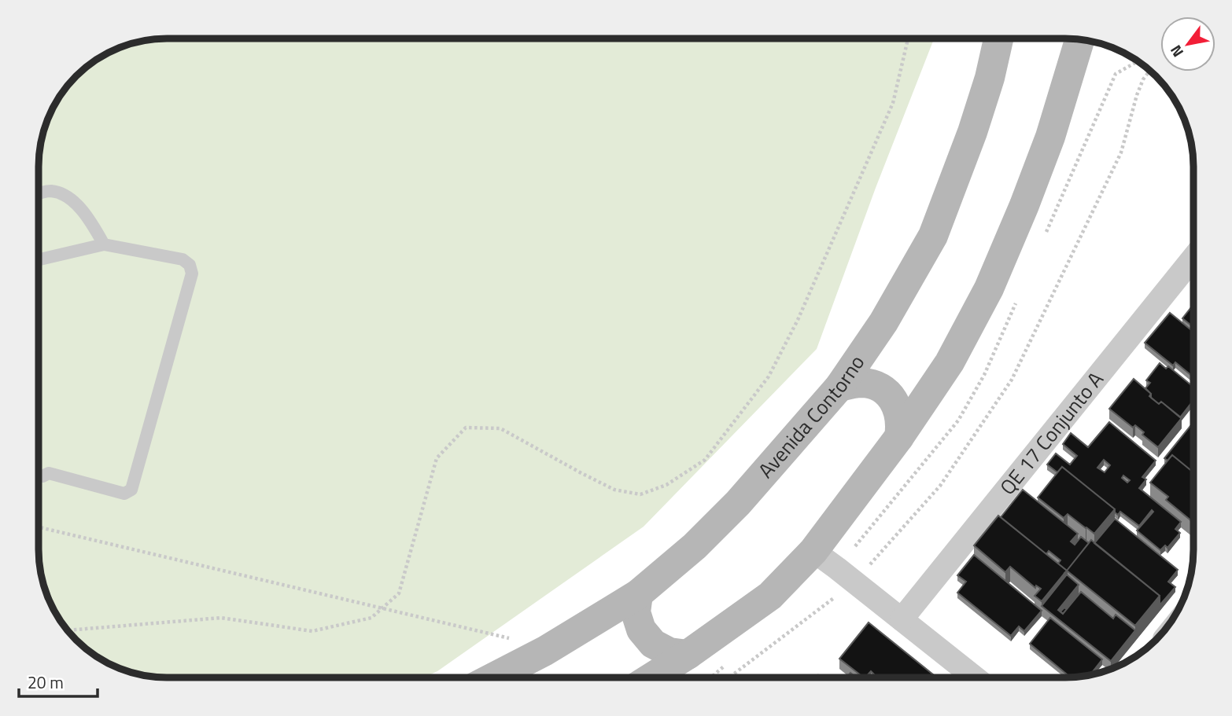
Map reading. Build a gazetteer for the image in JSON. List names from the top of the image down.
{
  "streets": {
    "main road": ["Avenida Contorno"],
    "street": ["QE 17 Conjunto A"]
  },
  "scale_bar": "20 m",
  "north": "bottom left"
}
